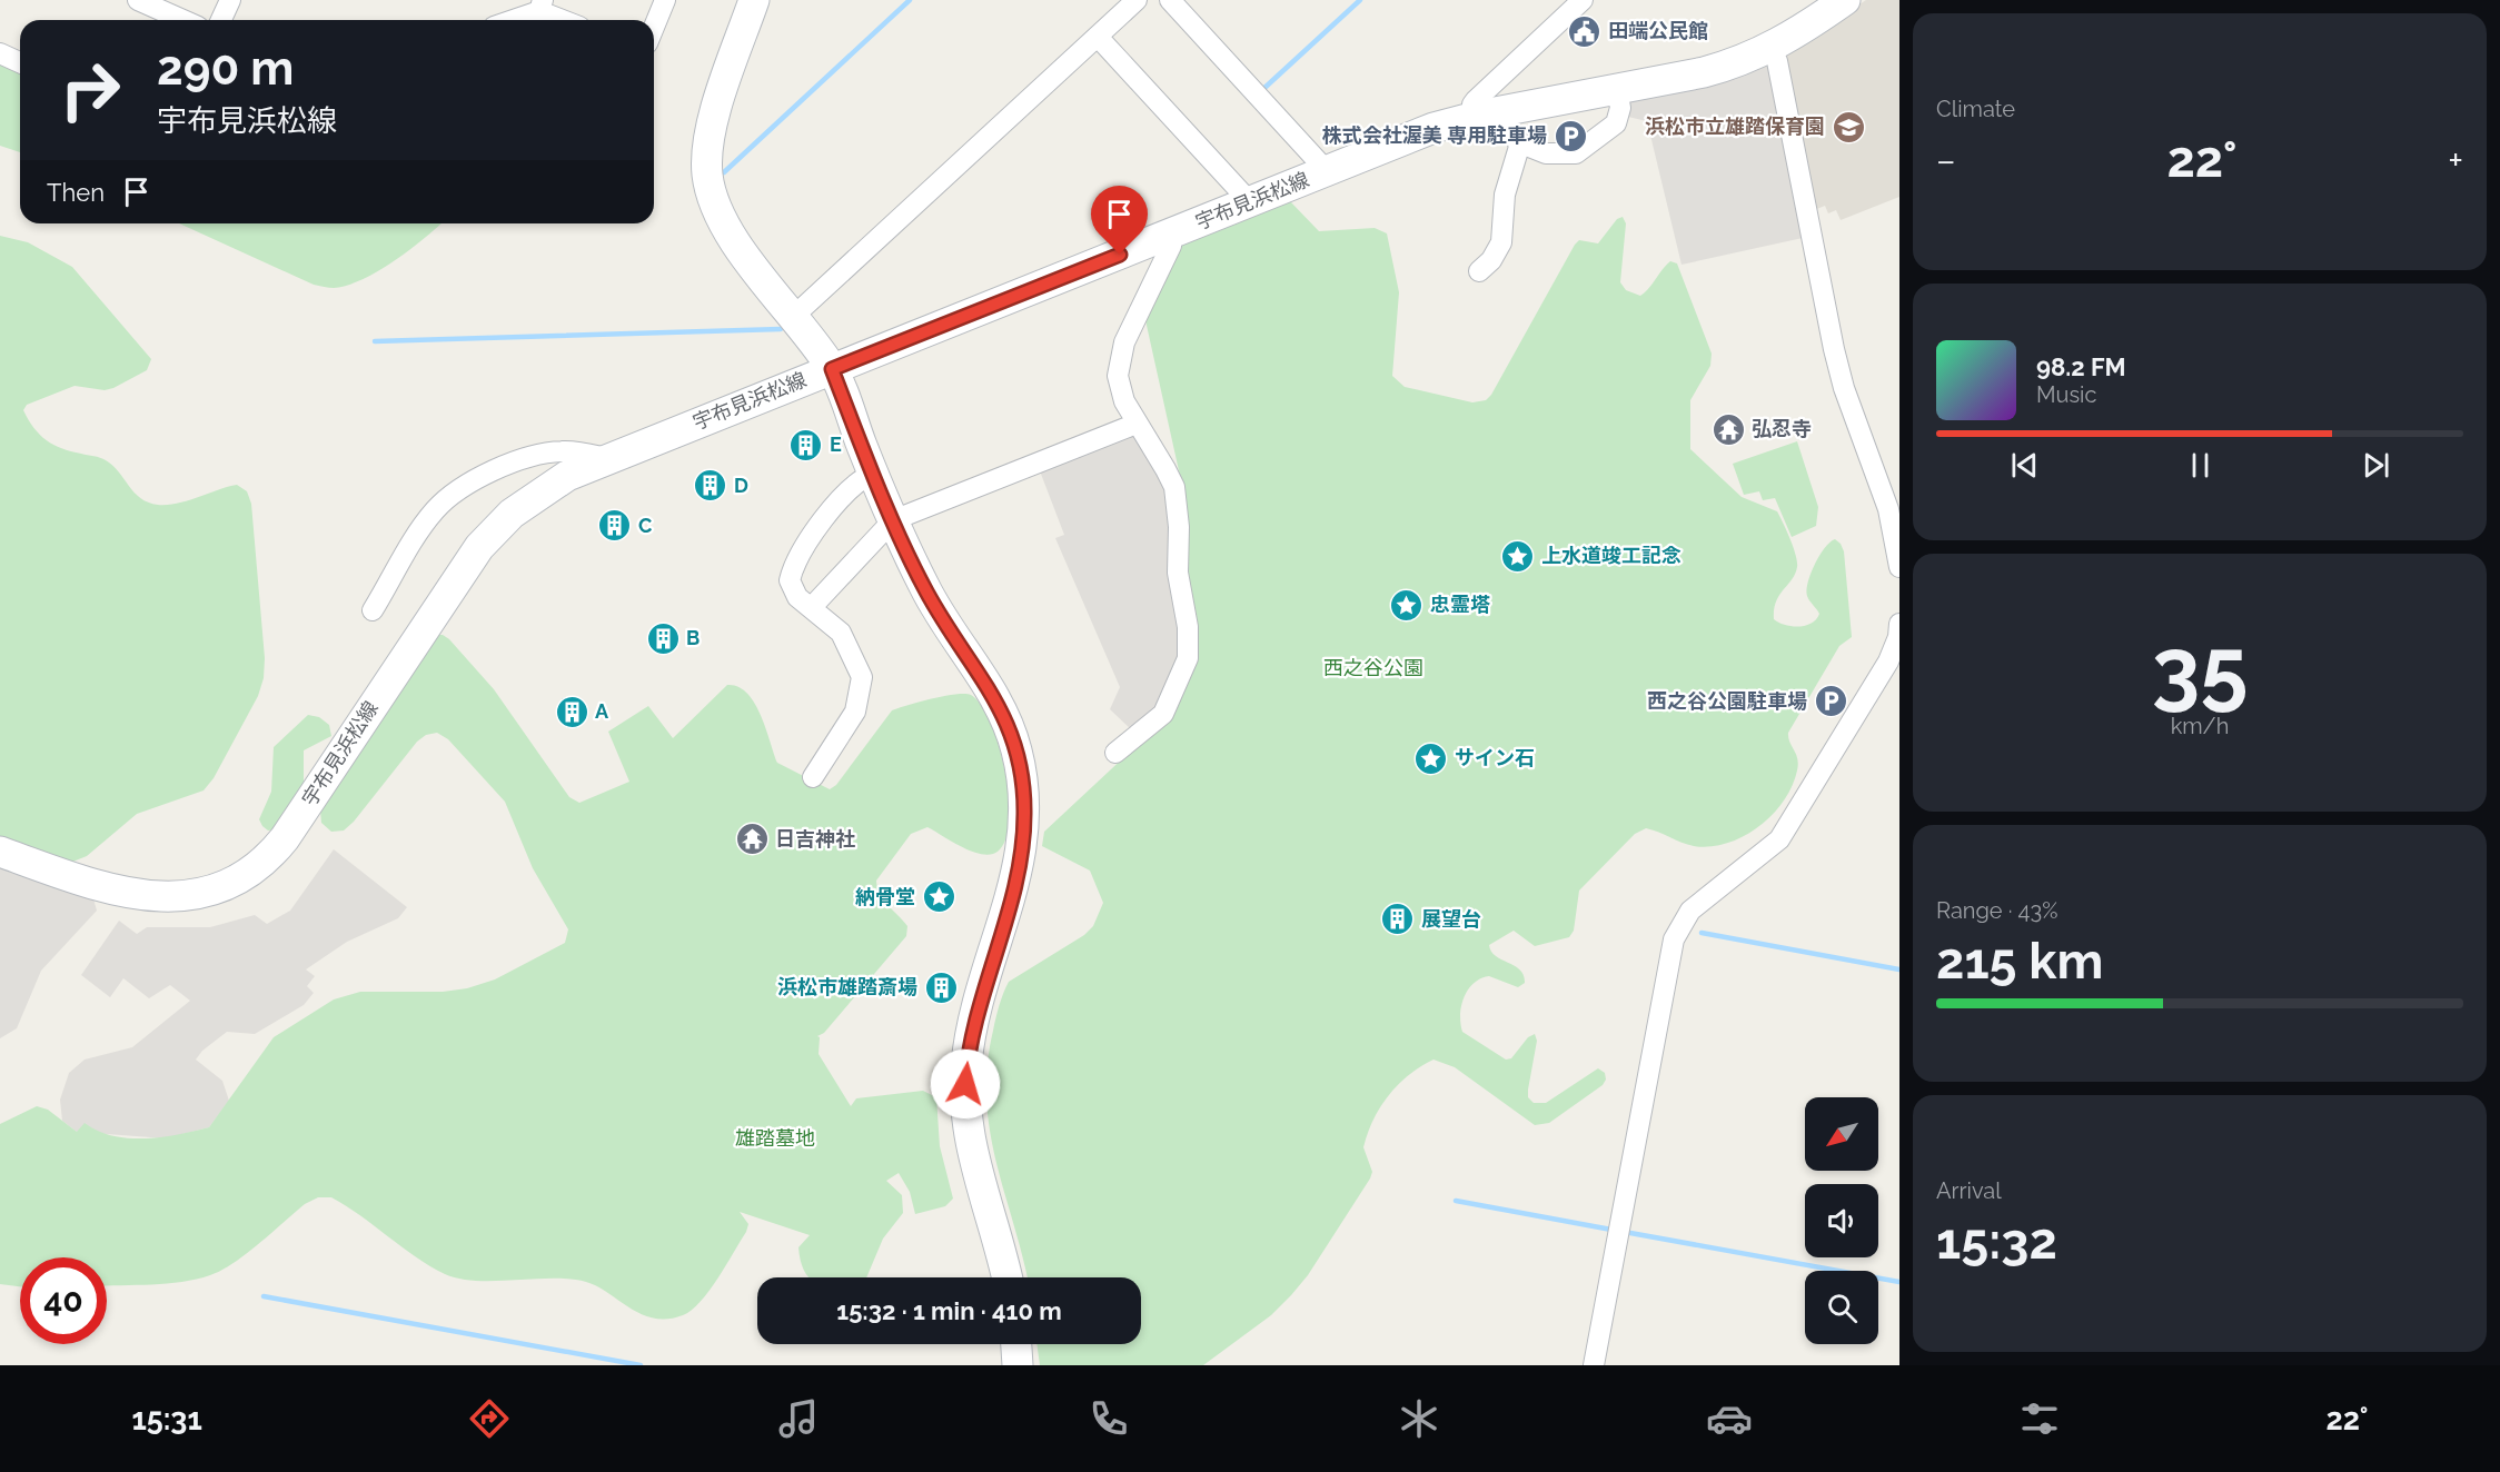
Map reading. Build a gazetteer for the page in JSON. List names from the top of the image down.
{
  "streets": {
    "main road": ["宇布見浜松線"]
  },
  "parks": ["西之谷公園", "雄踏墓地"],
  "places": {
    "public building": ["田端公民館"],
    "school or university": ["浜松市立雄踏保育園"],
    "parking": ["株式会社渥美 専用駐車場", "西之谷公園駐車場"],
    "temple": ["弘忍寺", "日吉神社"],
    "building": [
      "E",
      "D",
      "C",
      "B",
      "A",
      "展望台",
      "浜松市雄踏斎場"
    ],
    "place": [
      "上水道竣工記念",
      "忠霊塔",
      "サイン石",
      "納骨堂"
    ]
  },
  "north": "bottom left",
  "page": {
    "tile": [
      "Climate",
      ["35", "km/h"],
      ["Range · 43%", "215 km"],
      ["Arrival", "15:32"]
    ],
    "turn": ["290 m", "宇布見浜松線"],
    "heat": ["−", "22°", "+"],
    "then": "Then",
    "song": ["98.2 FM", "Music"],
    "limit": "40",
    "trip": "15:32 · 1 min · 410 m",
    "tabs": ["15:31", "22°"]
  }
}
